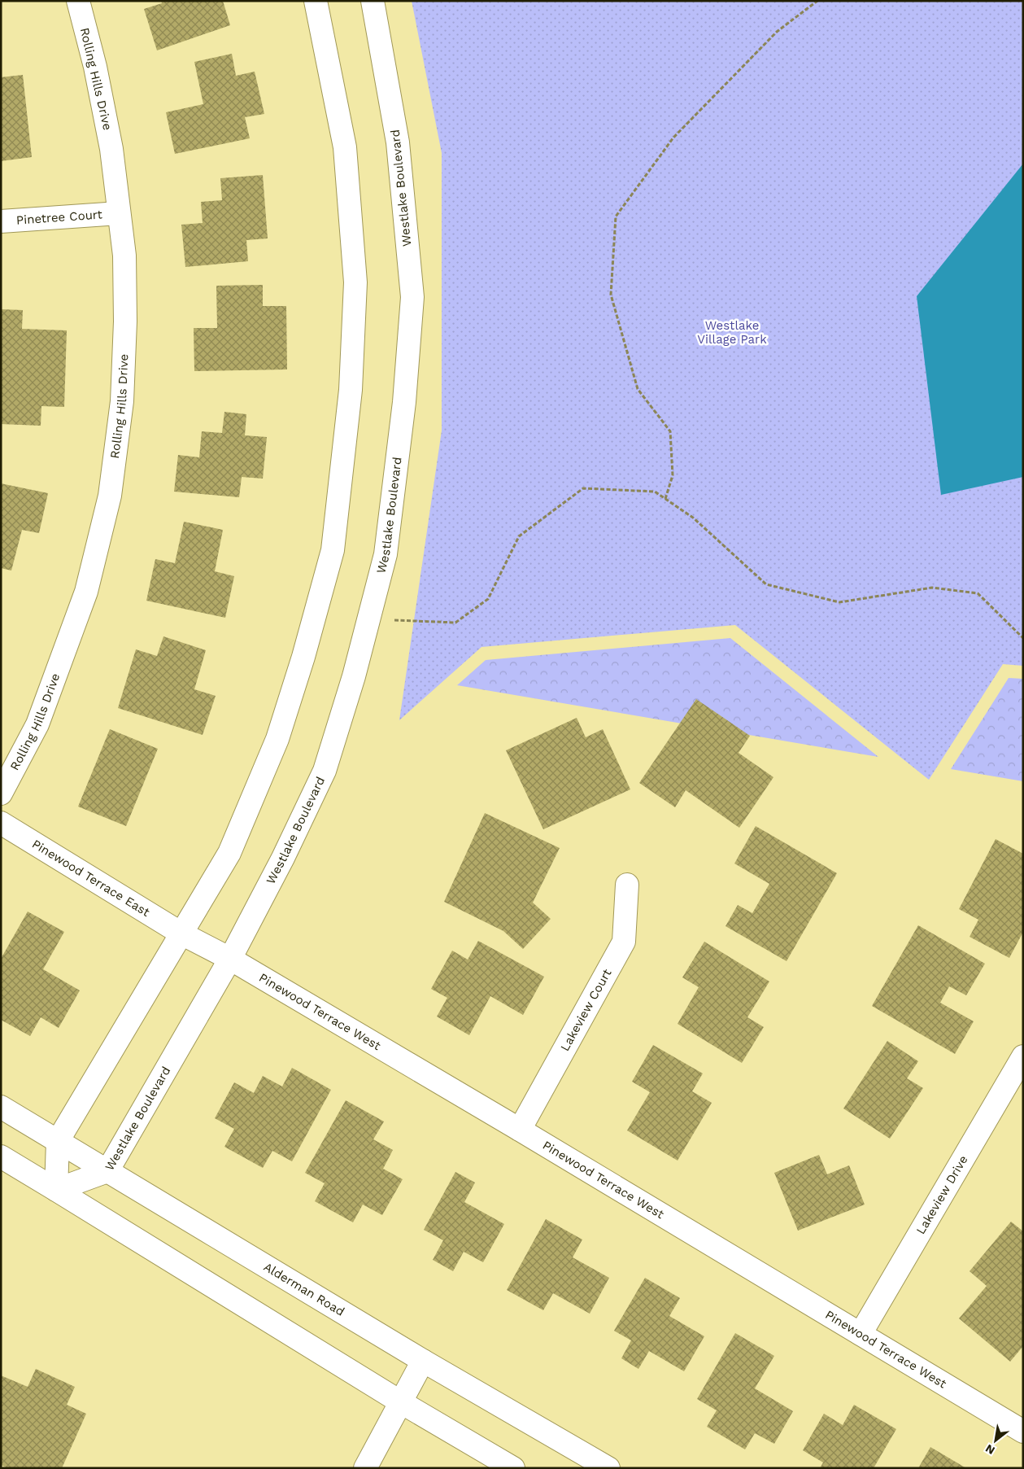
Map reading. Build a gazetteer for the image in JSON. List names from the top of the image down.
{
  "streets": {
    "street": [
      "Rolling Hills Drive",
      "Westlake Boulevard",
      "Pinetree Court",
      "Pinewood Terrace East",
      "Lakeview Court",
      "Pinewood Terrace West",
      "Lakeview Drive",
      "Alderman Road"
    ]
  },
  "crossings": [
    ["Rolling Hills Drive", "Pinetree Court"],
    ["Westlake Boulevard", "Pinewood Terrace West"],
    ["Westlake Boulevard", "Alderman Road"],
    ["Pinewood Terrace East", "Pinewood Terrace West"],
    ["Lakeview Court", "Pinewood Terrace West"],
    ["Pinewood Terrace West", "Lakeview Drive"]
  ],
  "parks": ["Westlake Village Park"],
  "north": "bottom left"
}
